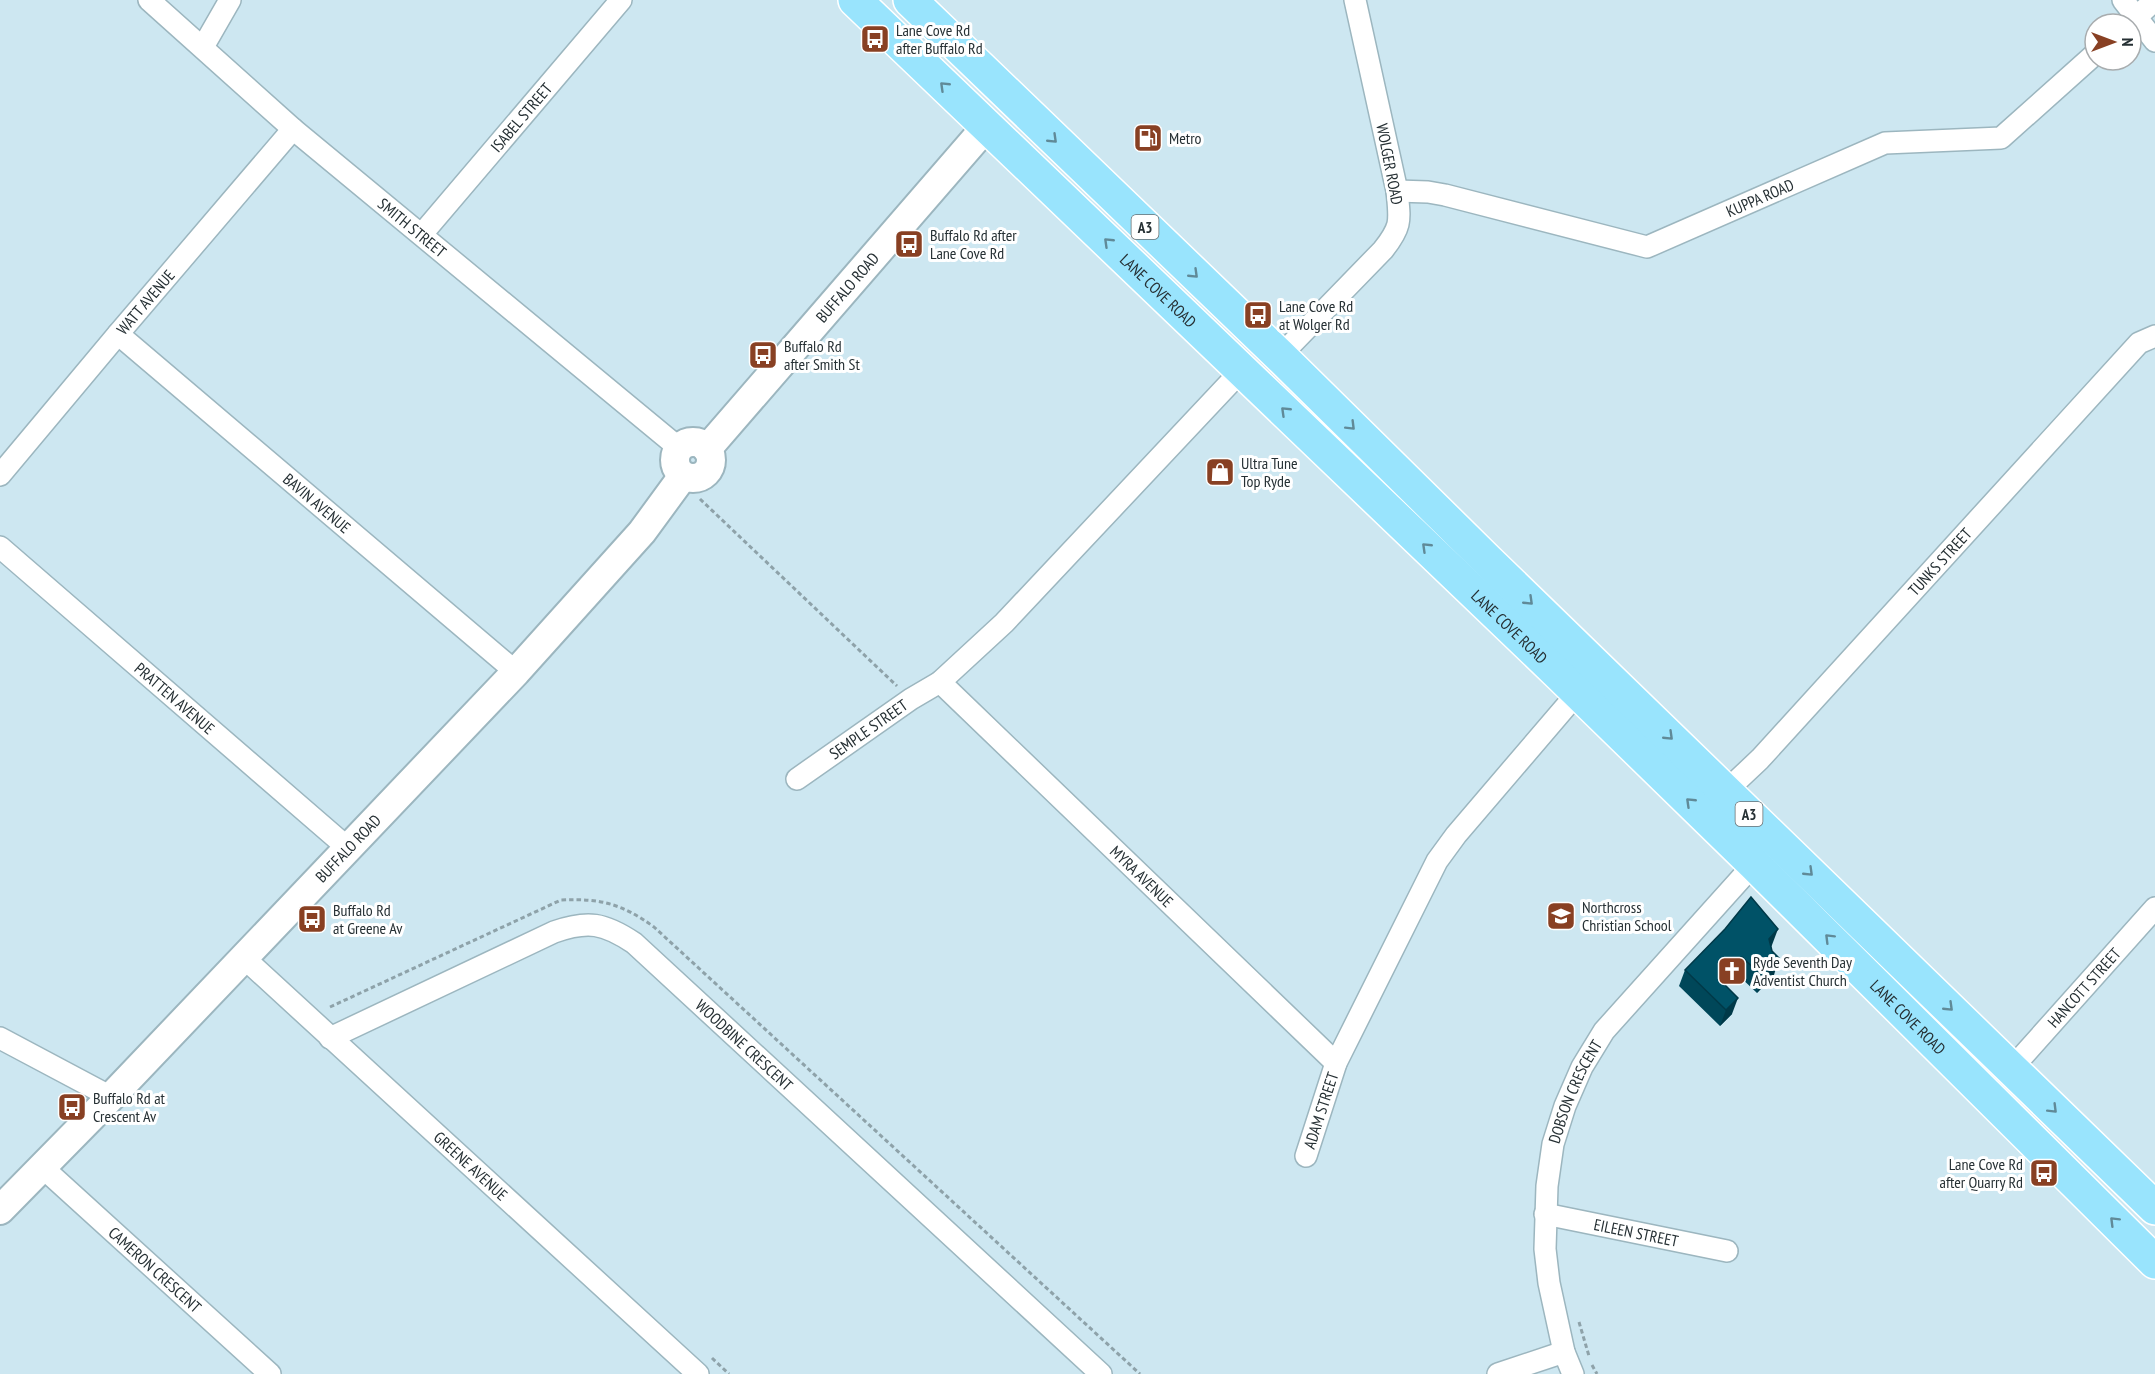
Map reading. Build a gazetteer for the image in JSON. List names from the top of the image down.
{
  "streets": {
    "highway": ["A3", "BUFFALO ROAD", "LANE COVE ROAD"],
    "street": [
      "ISABEL STREET",
      "WOLGER ROAD",
      "KUPPA ROAD",
      "SMITH STREET",
      "WATT AVENUE",
      "BAVIN AVENUE",
      "TUNKS STREET",
      "PRATTEN AVENUE",
      "SEMPLE STREET",
      "MYRA AVENUE",
      "HANCOTT STREET",
      "WOODBINE CRESCENT",
      "DOBSON CRESCENT",
      "ADAM STREET",
      "GREENE AVENUE",
      "EILEEN STREET",
      "CAMERON CRESCENT"
    ]
  },
  "crossings": [
    ["ISABEL STREET", "SMITH STREET"],
    ["WOLGER ROAD", "KUPPA ROAD"],
    ["WOLGER ROAD", "LANE COVE ROAD"],
    ["SMITH STREET", "BUFFALO ROAD"],
    ["SMITH STREET", "WATT AVENUE"],
    ["BUFFALO ROAD", "LANE COVE ROAD"],
    ["BUFFALO ROAD", "BAVIN AVENUE"],
    ["BUFFALO ROAD", "PRATTEN AVENUE"],
    ["BUFFALO ROAD", "GREENE AVENUE"],
    ["BUFFALO ROAD", "CAMERON CRESCENT"],
    ["LANE COVE ROAD", "TUNKS STREET"],
    ["LANE COVE ROAD", "HANCOTT STREET"],
    ["LANE COVE ROAD", "DOBSON CRESCENT"],
    ["WATT AVENUE", "BAVIN AVENUE"],
    ["SEMPLE STREET", "MYRA AVENUE"],
    ["MYRA AVENUE", "ADAM STREET"],
    ["WOODBINE CRESCENT", "GREENE AVENUE"],
    ["DOBSON CRESCENT", "EILEEN STREET"]
  ],
  "places": {
    "bus stop": [
      "Lane Cove Rd after Buffalo Rd",
      "Buffalo Rd after Lane Cove Rd",
      "Lane Cove Rd at Wolger Rd",
      "Buffalo Rd after Smith St",
      "Buffalo Rd at Greene Av",
      "Buffalo Rd at Crescent Av",
      "Lane Cove Rd after Quarry Rd"
    ],
    "fuel station": ["Metro"],
    "shop": ["Ultra Tune Top Ryde"],
    "school or university": ["Northcross Christian School"],
    "church": ["Ryde Seventh Day Adventist Church"]
  },
  "north": "right"
}
